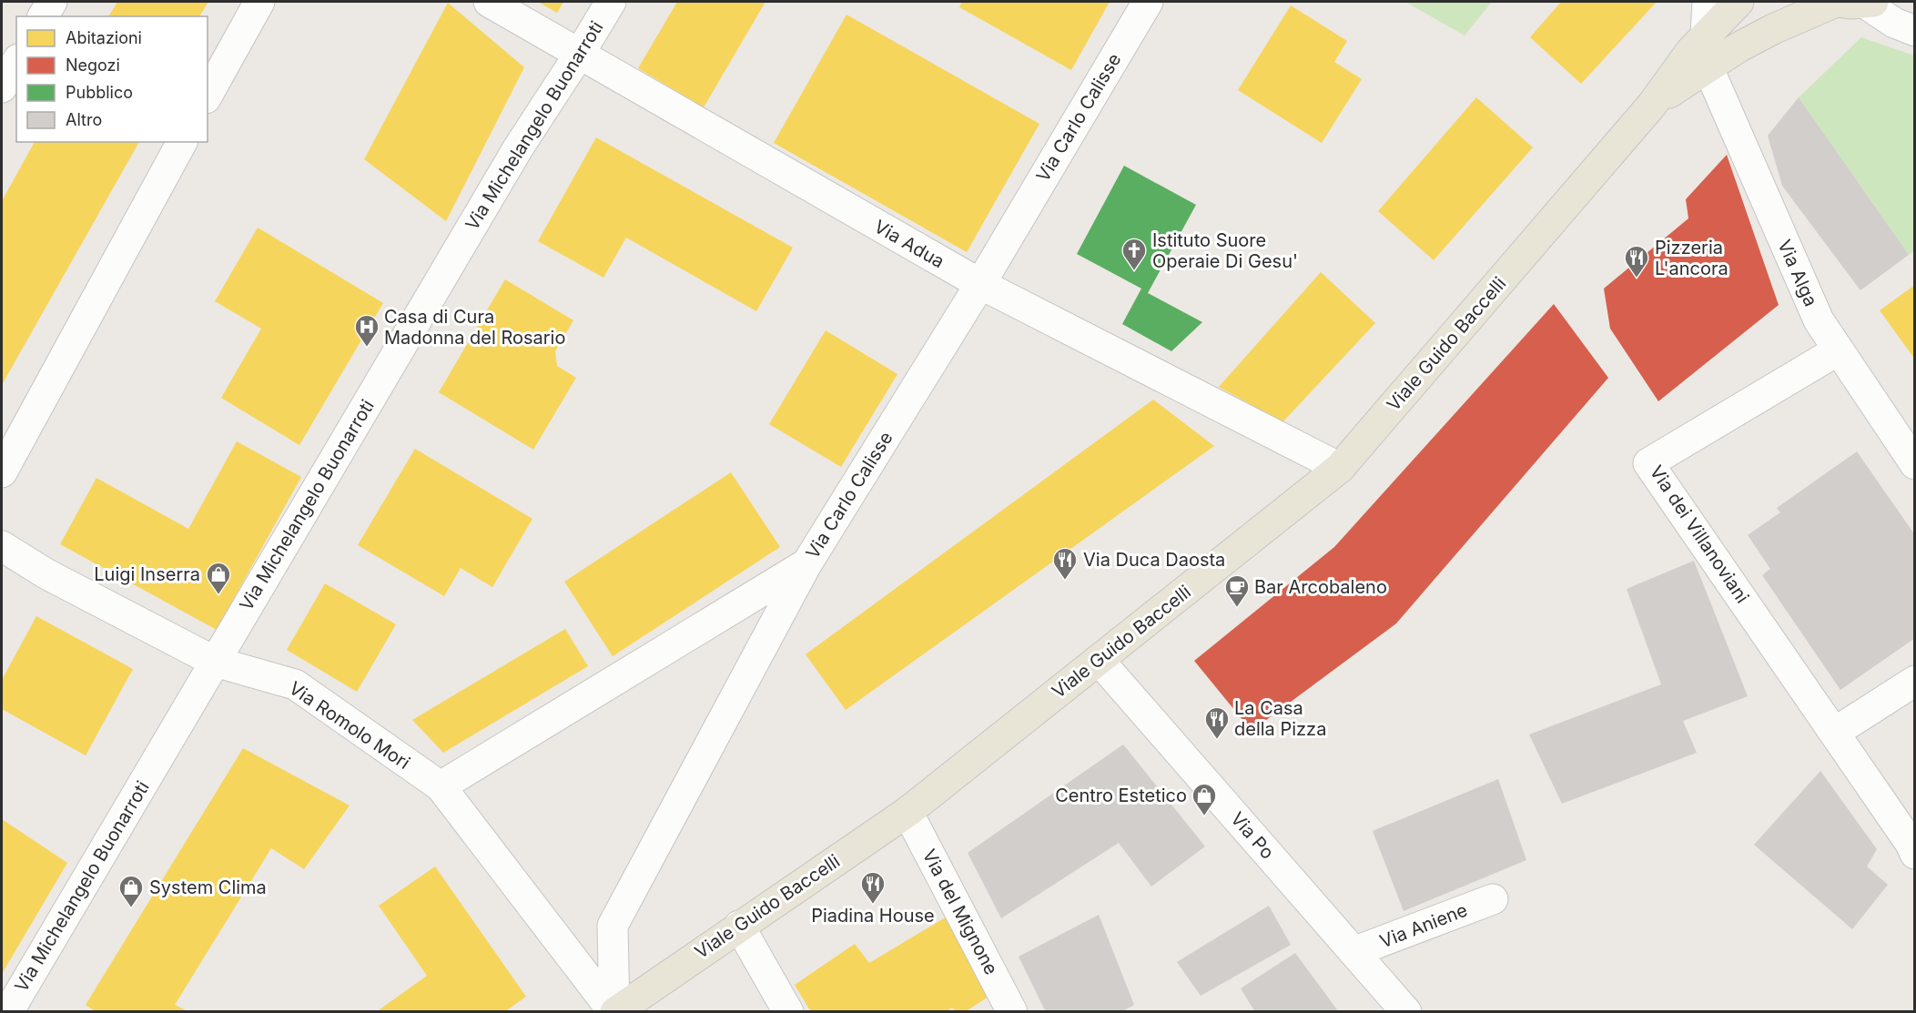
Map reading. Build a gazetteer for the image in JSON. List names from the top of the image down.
{
  "streets": {
    "main road": ["Viale Guido Baccelli"],
    "street": [
      "Via Carlo Calisse",
      "Via Michelangelo Buonarroti",
      "Via Adua",
      "Via Alga",
      "Via dei Villanoviani",
      "Via Romolo Mori",
      "Via Po",
      "Via del Mignone",
      "Via Aniene"
    ]
  },
  "crossings": [
    ["Via Carlo Calisse", "Via Adua"],
    ["Via Carlo Calisse", "Viale Guido Baccelli"],
    ["Via Carlo Calisse", "Via Romolo Mori"],
    ["Via Michelangelo Buonarroti", "Via Adua"],
    ["Via Michelangelo Buonarroti", "Via Romolo Mori"],
    ["Via Adua", "Viale Guido Baccelli"],
    ["Via Alga", "Viale Guido Baccelli"],
    ["Via Alga", "Via dei Villanoviani"],
    ["Viale Guido Baccelli", "Via Romolo Mori"],
    ["Viale Guido Baccelli", "Via Po"],
    ["Viale Guido Baccelli", "Via del Mignone"],
    ["Via Po", "Via Aniene"]
  ],
  "places": {
    "church": ["Istituto Suore Operaie Di Gesu'"],
    "restaurant": [
      "Pizzeria L'ancora",
      "Via Duca Daosta",
      "La Casa della Pizza",
      "Piadina House"
    ],
    "hospital": ["Casa di Cura Madonna del Rosario"],
    "shop": ["Luigi Inserra", "Centro Estetico", "System Clima"],
    "cafe": ["Bar Arcobaleno"]
  },
  "legend": [
    "Abitazioni",
    "Negozi",
    "Pubblico",
    "Altro"
  ]
}
